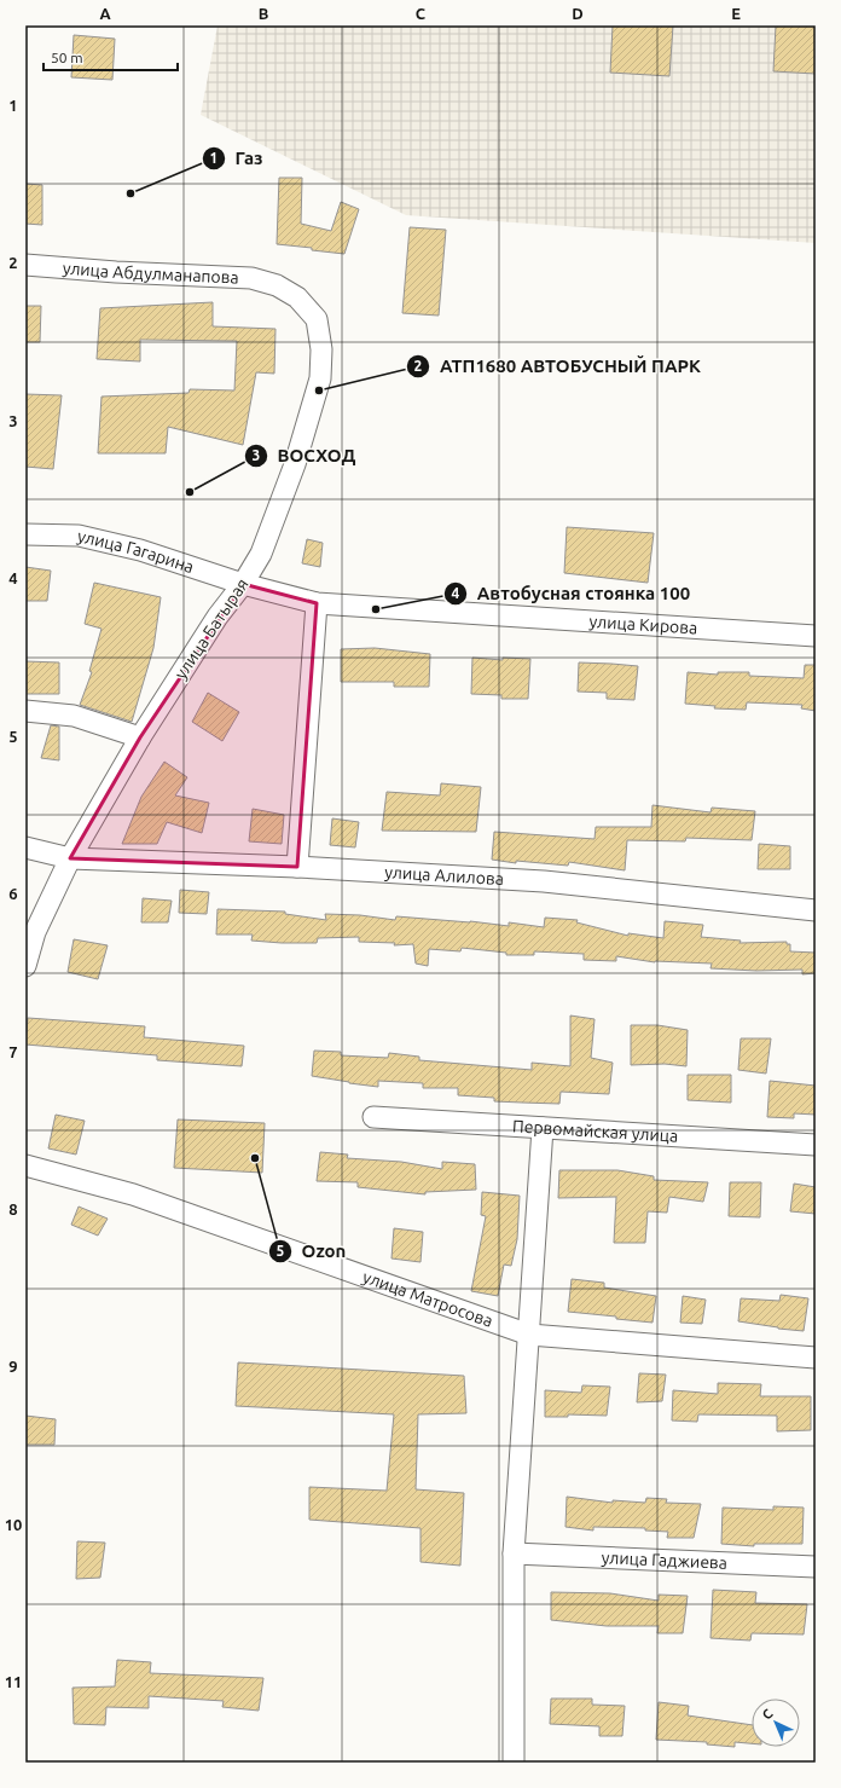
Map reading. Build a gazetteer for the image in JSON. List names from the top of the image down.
{
  "streets": {
    "street": [
      "улица Абдулманапова",
      "улица Гагарина",
      "улица Кирова",
      "улица Батырая",
      "улица Алилова",
      "Первомайская улица",
      "улица Матросова",
      "улица Гаджиева"
    ]
  },
  "crossings": [
    ["улица Абдулманапова", "улица Батырая"],
    ["улица Гагарина", "улица Кирова"],
    ["улица Гагарина", "улица Батырая"],
    ["улица Кирова", "улица Батырая"],
    ["улица Батырая", "улица Алилова"]
  ],
  "places": [
    "Газ",
    "АТП1680 АВТОБУСНЫЙ ПАРК",
    "ВОСХОД",
    "Автобусная стоянка 100",
    "Ozon"
  ],
  "scale_bar": "50 m",
  "north": "top left",
  "grid": {
    "columns": [
      "A",
      "B",
      "C",
      "D",
      "E"
    ],
    "rows": [
      "1",
      "2",
      "3",
      "4",
      "5",
      "6",
      "7",
      "8",
      "9",
      "10",
      "11"
    ]
  }
}
